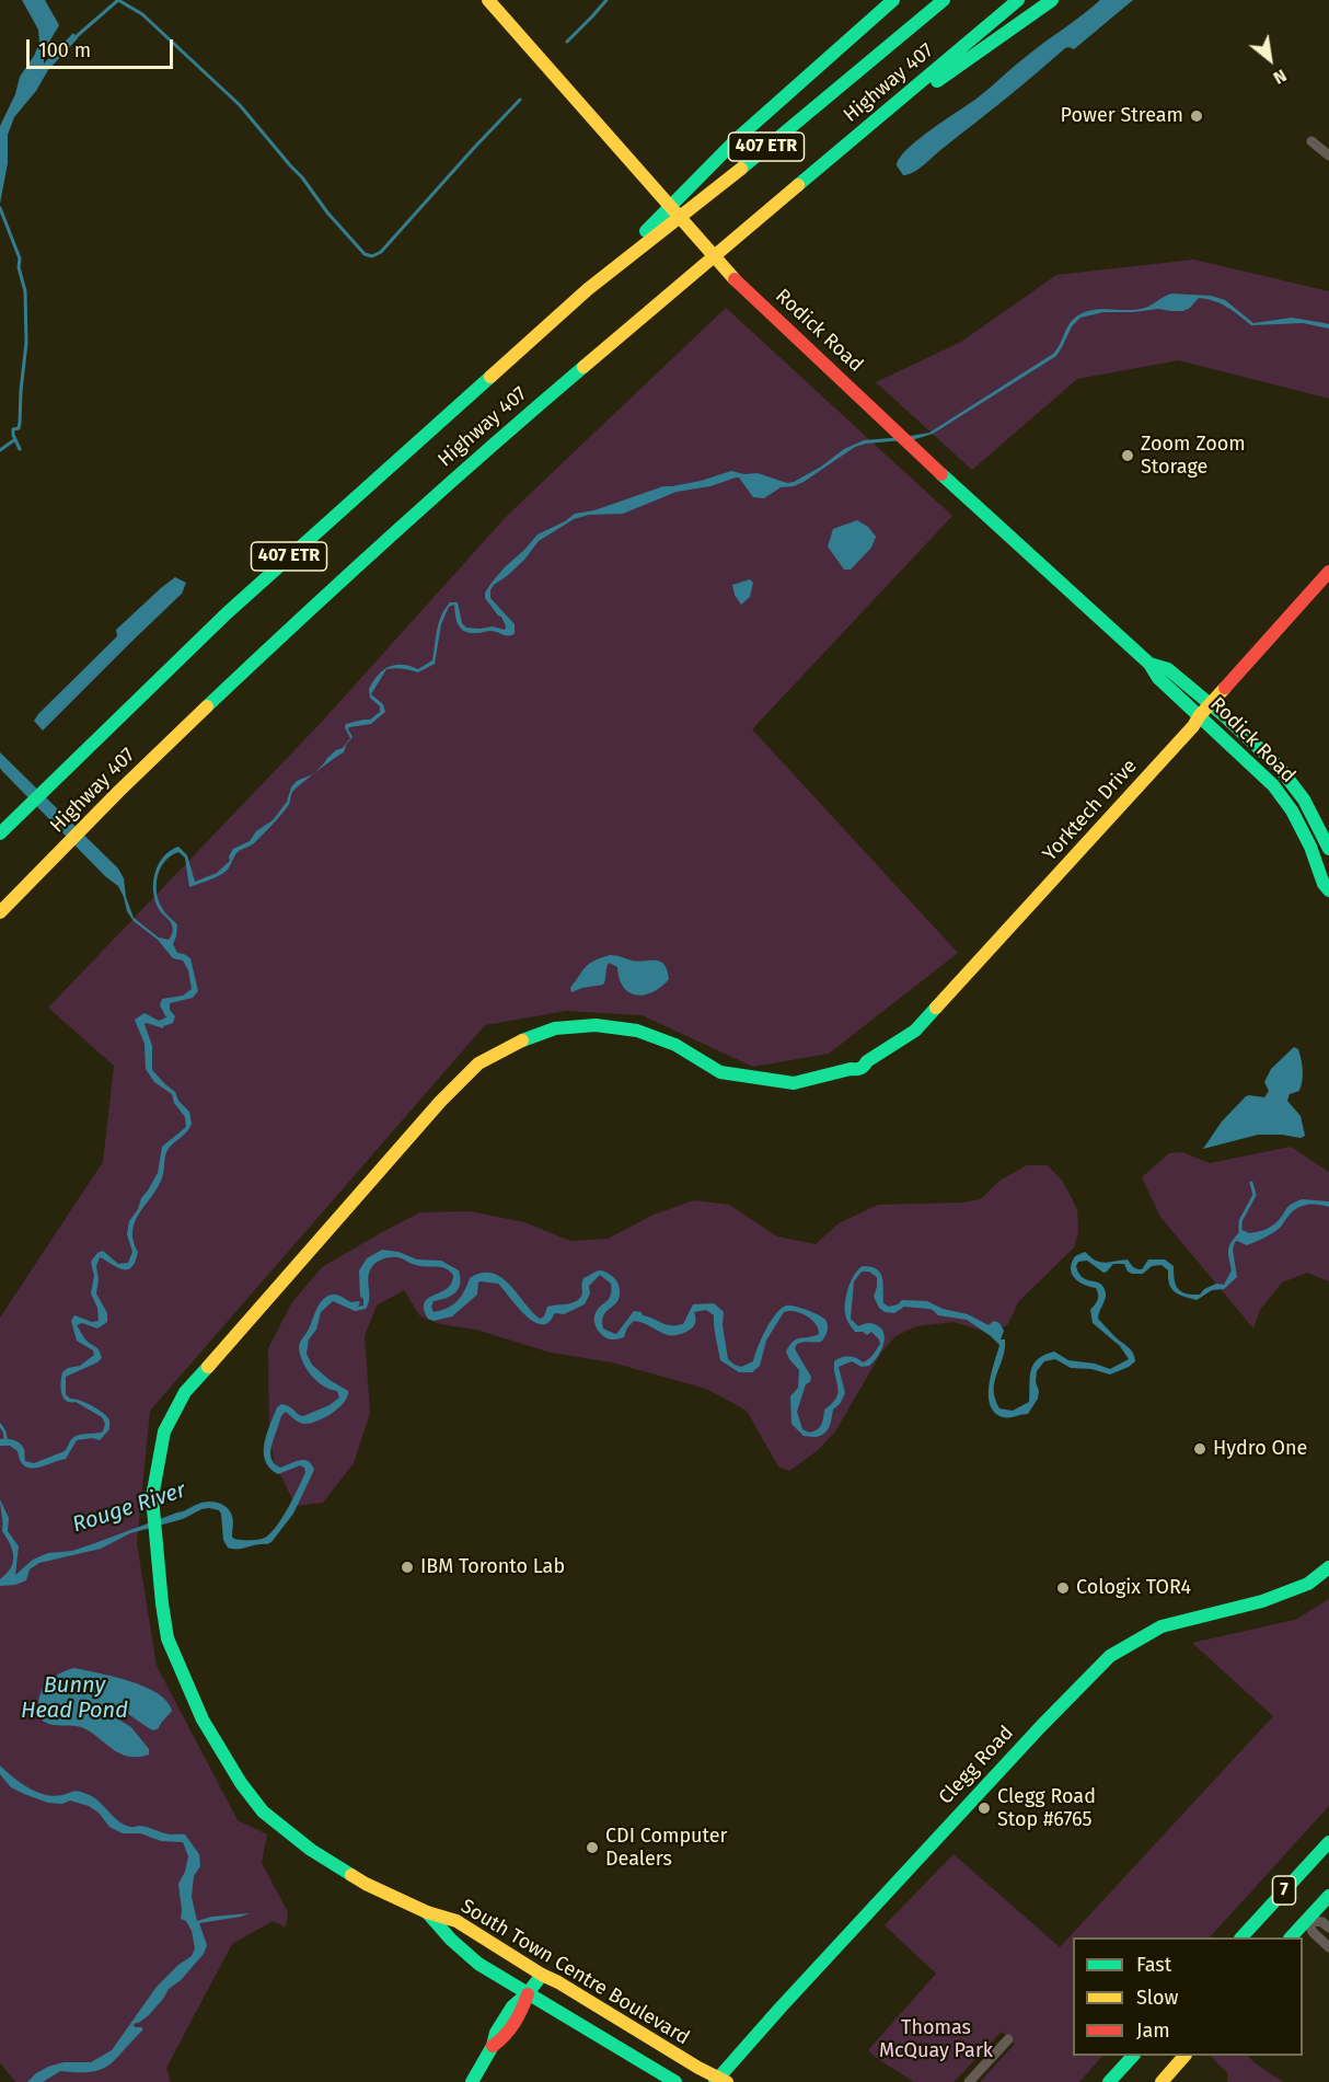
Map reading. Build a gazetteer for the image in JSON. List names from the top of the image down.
{
  "streets": {
    "main road": [
      "Highway 407",
      "407 ETR",
      "Rodick Road",
      "Yorktech Drive",
      "Clegg Road",
      "7",
      "South Town Centre Boulevard"
    ]
  },
  "crossings": [
    ["Rodick Road", "Yorktech Drive"],
    ["Yorktech Drive", "South Town Centre Boulevard"],
    ["Clegg Road", "South Town Centre Boulevard"]
  ],
  "water": ["Rouge River", "Bunny Head Pond"],
  "parks": ["Thomas McQuay Park"],
  "places": [
    "Power Stream",
    "Zoom Zoom Storage",
    "Hydro One",
    "IBM Toronto Lab",
    "Cologix TOR4",
    "Clegg Road Stop #6765",
    "CDI Computer Dealers"
  ],
  "legend": ["Fast", "Slow", "Jam"],
  "scale_bar": "100 m",
  "north": "bottom right"
}
